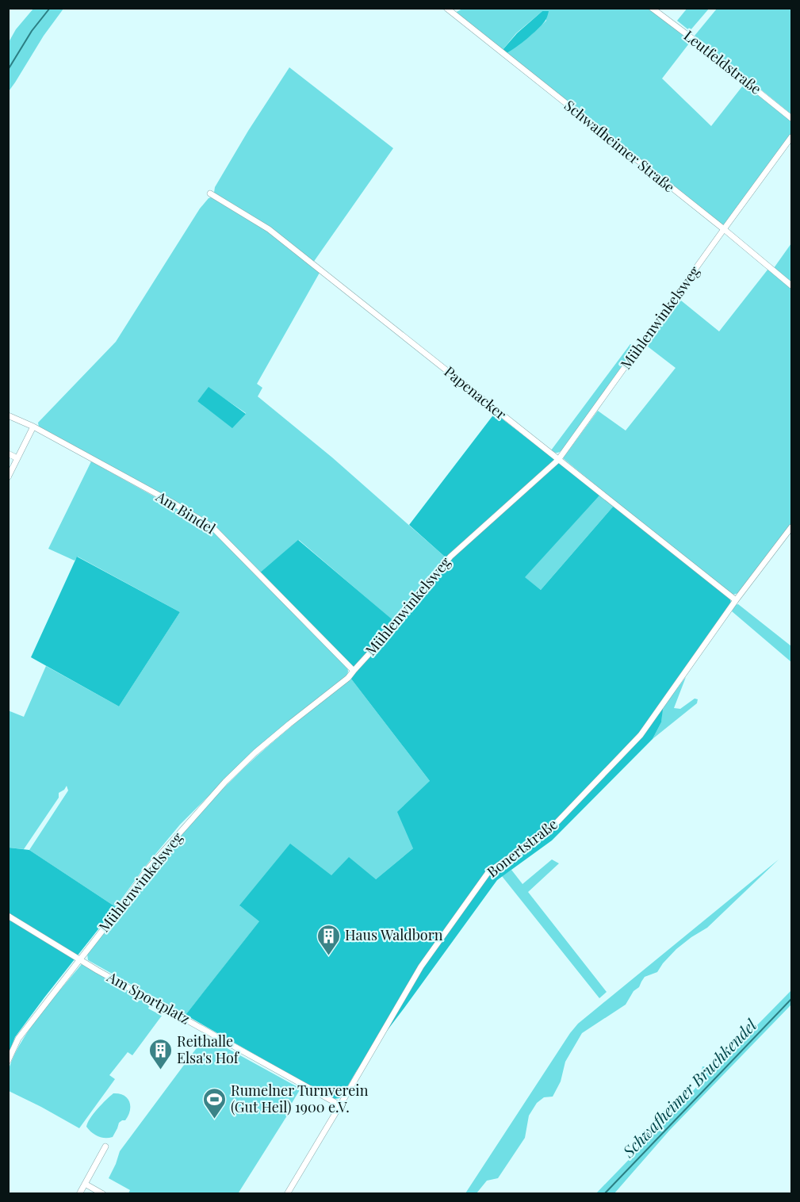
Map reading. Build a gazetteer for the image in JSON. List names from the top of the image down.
{
  "streets": {
    "street": [
      "Leutfeldstraße",
      "Schwafheimer Straße",
      "Mühlenwinkelsweg",
      "Papenacker",
      "Am Bindel",
      "Bonertstraße",
      "Am Sportplatz"
    ]
  },
  "crossings": [
    ["Schwafheimer Straße", "Mühlenwinkelsweg"],
    ["Mühlenwinkelsweg", "Papenacker"],
    ["Mühlenwinkelsweg", "Am Bindel"],
    ["Mühlenwinkelsweg", "Am Sportplatz"],
    ["Papenacker", "Bonertstraße"],
    ["Bonertstraße", "Am Sportplatz"]
  ],
  "water": ["Schwafheimer Bruchkendel"],
  "places": {
    "building": ["Haus Waldborn", "Reithalle Elsa's Hof"],
    "sports": ["Rumelner Turnverein (Gut Heil) 1900 e.V."]
  }
}
